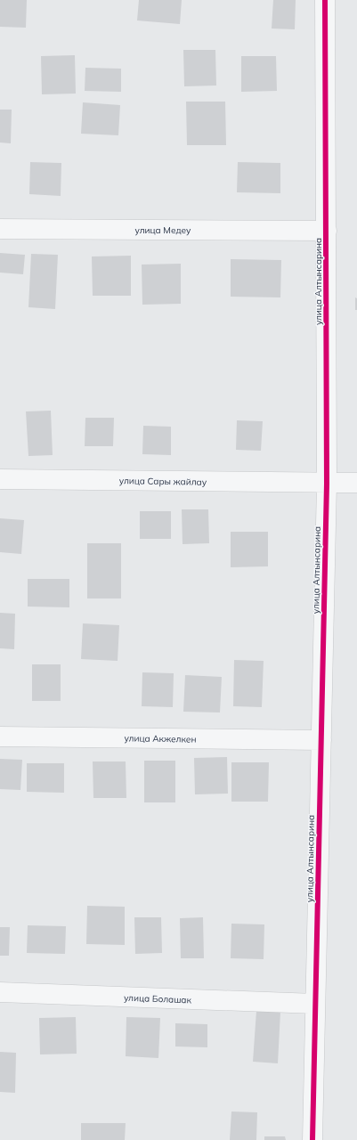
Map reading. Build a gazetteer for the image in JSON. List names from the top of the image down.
{
  "streets": {
    "street": [
      "улица Медеу",
      "улица Алтынсарина",
      "улица Сары жайлау",
      "улица Акжелкен",
      "улица Болашак"
    ]
  },
  "crossings": [
    ["улица Медеу", "улица Алтынсарина"],
    ["улица Алтынсарина", "улица Сары жайлау"],
    ["улица Алтынсарина", "улица Акжелкен"],
    ["улица Алтынсарина", "улица Болашак"]
  ]
}
